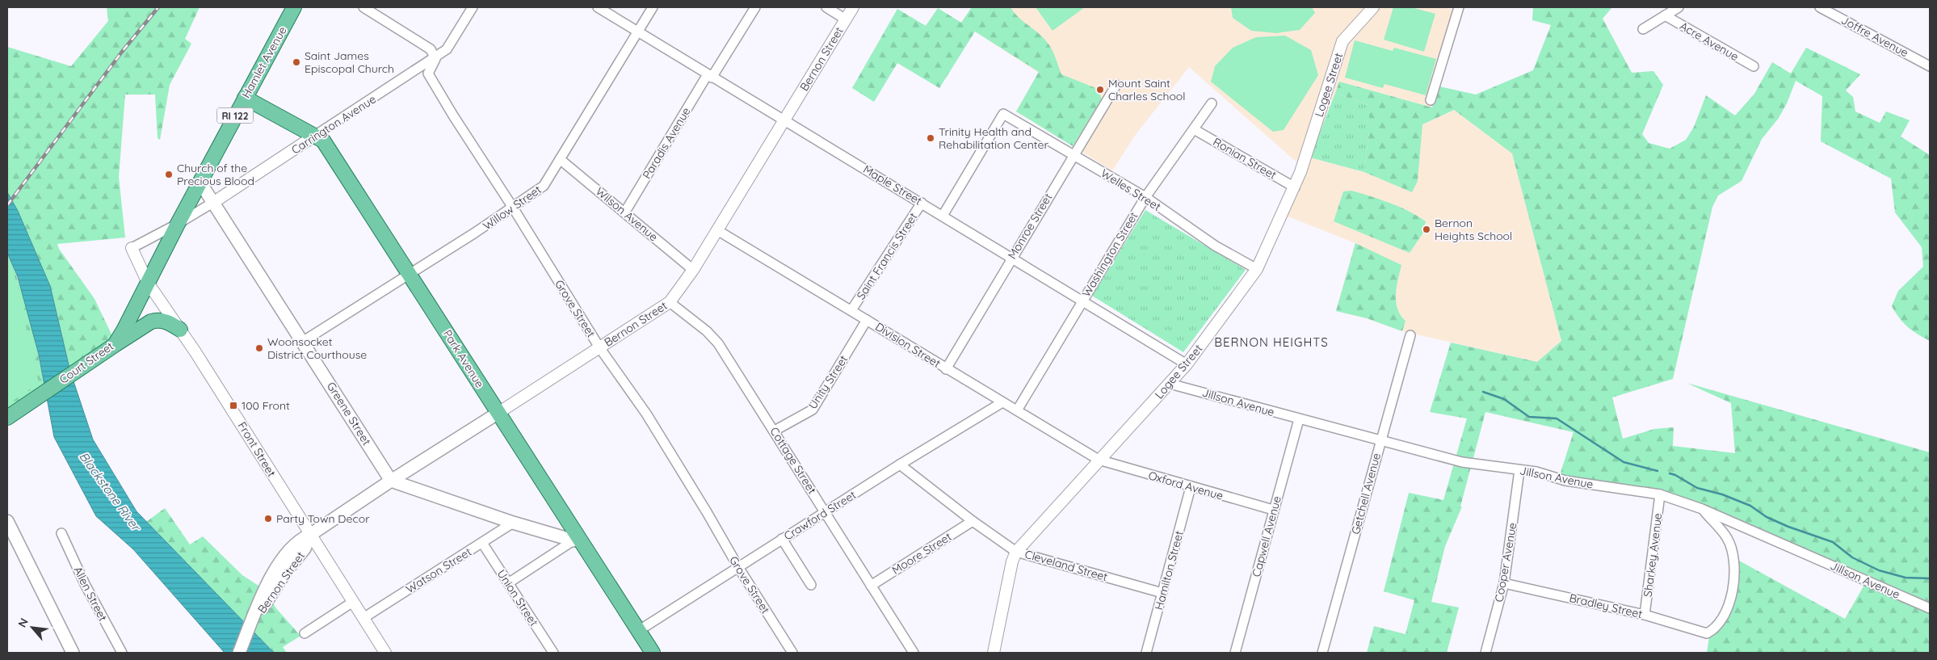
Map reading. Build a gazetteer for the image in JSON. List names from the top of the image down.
{
  "streets": {
    "main road": [
      "Bernon Street",
      "Hamlet Avenue",
      "RI 122",
      "Park Avenue",
      "Court Street",
      "Greene Street"
    ],
    "street": [
      "Joffre Avenue",
      "Acre Avenue",
      "Logee Street",
      "Carrington Avenue",
      "Paradis Avenue",
      "Ronian Street",
      "Maple Street",
      "Welles Street",
      "Willow Street",
      "Wilson Avenue",
      "Monroe Street",
      "Washington Street",
      "Saint Francis Street",
      "Grove Street",
      "Division Street",
      "Unity Street",
      "Jillson Avenue",
      "Front Street",
      "Cottage Street",
      "Oxford Avenue",
      "Getchell Avenue",
      "Crawford Street",
      "Capwell Avenue",
      "Moore Street",
      "Sharkey Avenue",
      "Cooper Avenue",
      "Cleveland Street",
      "Watson Street",
      "Hamilton Street",
      "Allen Street",
      "Union Street",
      "Bradley Street"
    ]
  },
  "crossings": [
    ["Bernon Street", "Maple Street"],
    ["Bernon Street", "Wilson Avenue"],
    ["Bernon Street", "Grove Street"],
    ["Bernon Street", "Division Street"],
    ["Bernon Street", "Park Avenue"],
    ["Bernon Street", "Greene Street"],
    ["Bernon Street", "Front Street"],
    ["Bernon Street", "Cottage Street"],
    ["Hamlet Avenue", "Carrington Avenue"],
    ["Hamlet Avenue", "Park Avenue"],
    ["Hamlet Avenue", "Court Street"],
    ["Hamlet Avenue", "Greene Street"],
    ["Hamlet Avenue", "Front Street"],
    ["Logee Street", "Ronian Street"],
    ["Logee Street", "Maple Street"],
    ["Logee Street", "Welles Street"],
    ["Logee Street", "Division Street"],
    ["Logee Street", "Jillson Avenue"],
    ["Logee Street", "Oxford Avenue"],
    ["Logee Street", "Cleveland Street"],
    ["Carrington Avenue", "Grove Street"],
    ["Carrington Avenue", "Park Avenue"],
    ["Carrington Avenue", "Court Street"],
    ["Carrington Avenue", "Greene Street"],
    ["Carrington Avenue", "Front Street"],
    ["Paradis Avenue", "Maple Street"],
    ["Paradis Avenue", "Wilson Avenue"],
    ["Ronian Street", "Washington Street"],
    ["Maple Street", "Welles Street"],
    ["Maple Street", "Willow Street"],
    ["Maple Street", "Monroe Street"],
    ["Maple Street", "Washington Street"],
    ["Maple Street", "Saint Francis Street"],
    ["Welles Street", "Monroe Street"],
    ["Welles Street", "Washington Street"],
    ["Willow Street", "Wilson Avenue"],
    ["Willow Street", "Grove Street"],
    ["Willow Street", "Park Avenue"],
    ["Willow Street", "Greene Street"],
    ["Monroe Street", "Division Street"],
    ["Washington Street", "Division Street"],
    ["Saint Francis Street", "Division Street"],
    ["Grove Street", "Crawford Street"],
    ["Division Street", "Unity Street"],
    ["Division Street", "Oxford Avenue"],
    ["Division Street", "Crawford Street"],
    ["Park Avenue", "Crawford Street"],
    ["Court Street", "Front Street"],
    ["Unity Street", "Cottage Street"],
    ["Jillson Avenue", "Getchell Avenue"],
    ["Jillson Avenue", "Capwell Avenue"],
    ["Jillson Avenue", "Sharkey Avenue"],
    ["Jillson Avenue", "Cooper Avenue"],
    ["Jillson Avenue", "Bradley Street"],
    ["Front Street", "Watson Street"],
    ["Cottage Street", "Crawford Street"],
    ["Cottage Street", "Moore Street"],
    ["Oxford Avenue", "Capwell Avenue"],
    ["Oxford Avenue", "Hamilton Street"],
    ["Crawford Street", "Cleveland Street"],
    ["Moore Street", "Cleveland Street"],
    ["Sharkey Avenue", "Bradley Street"],
    ["Cooper Avenue", "Bradley Street"],
    ["Cleveland Street", "Hamilton Street"],
    ["Watson Street", "Union Street"]
  ],
  "districts": ["BERNON HEIGHTS"],
  "water": ["Blackstone River"],
  "places": {
    "other": [
      "Saint James Episcopal Church",
      "Mount Saint Charles School",
      "Trinity Health and Rehabilitation Center",
      "Church of the Precious Blood",
      "Bernon Heights School",
      "Woonsocket District Courthouse",
      "Party Town Decor"
    ],
    "transit": ["100 Front"]
  },
  "north": "top left"
}
